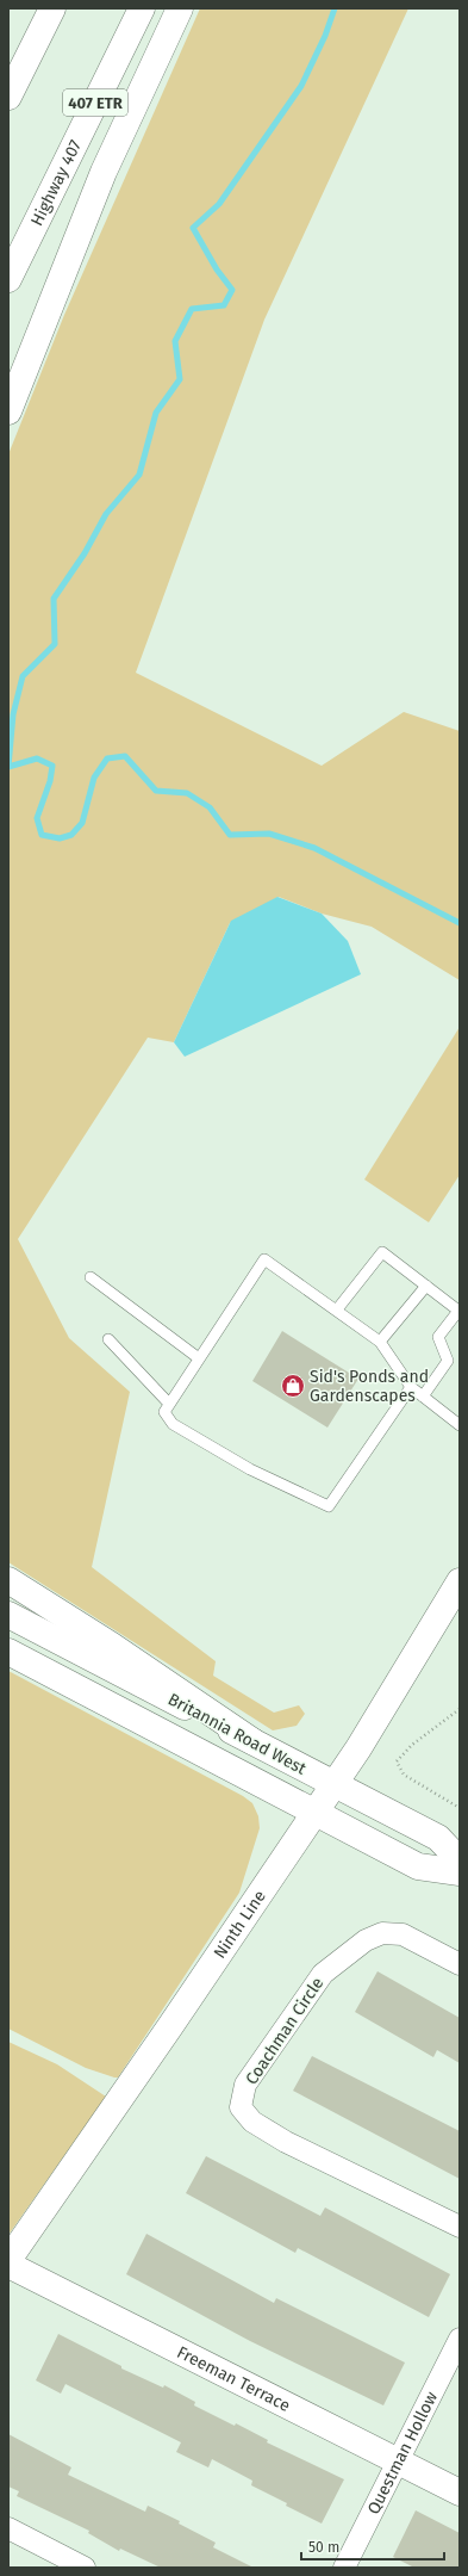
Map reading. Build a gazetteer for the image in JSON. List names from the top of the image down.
{
  "streets": {
    "main road": [
      "407 ETR",
      "Highway 407",
      "Britannia Road West",
      "Ninth Line",
      "Freeman Terrace"
    ],
    "street": ["Coachman Circle", "Questman Hollow"]
  },
  "crossings": [
    ["Britannia Road West", "Ninth Line"],
    ["Freeman Terrace", "Questman Hollow"]
  ],
  "places": {
    "shop": ["Sid's Ponds and Gardenscapes"]
  },
  "scale_bar": "50 m"
}
